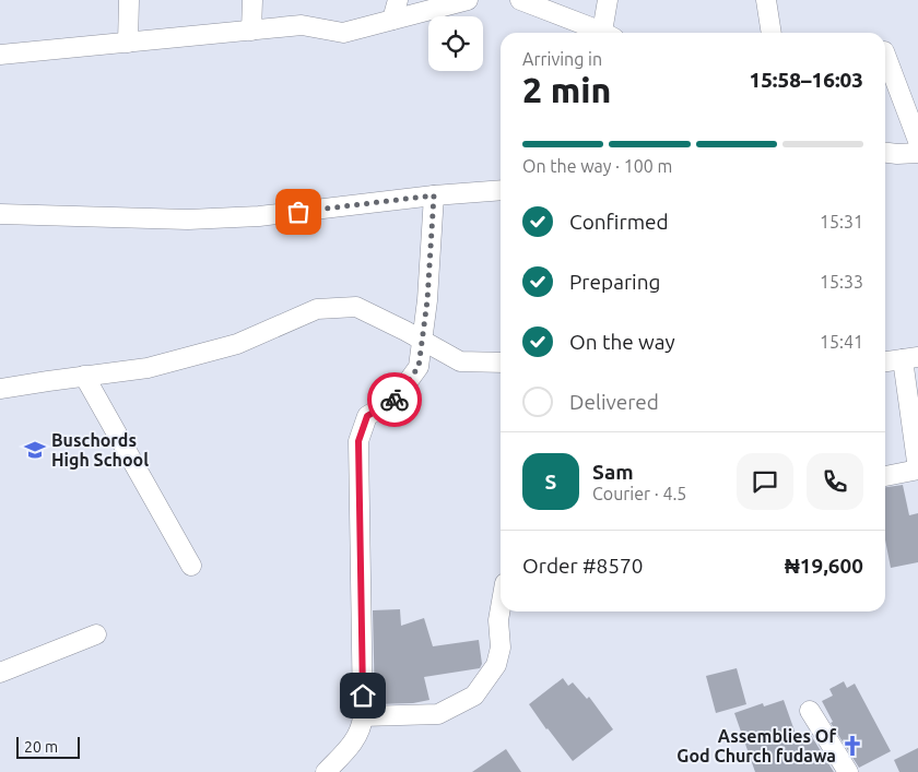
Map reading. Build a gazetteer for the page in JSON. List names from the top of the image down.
{
  "places": {
    "school or university": ["Buschords High School"],
    "church": ["Assemblies Of God Church fudawa"]
  },
  "scale_bar": "20 m",
  "page": {
    "heading": ["2 min", "Arriving in", "15:58–16:03"],
    "panel": [
      "Sam",
      "Courier · 4.5",
      "Order #8570",
      "₦19,600"
    ],
    "bar": "On the way · 100 m",
    "list": [
      ["Confirmed", "15:31"],
      ["Preparing", "15:33"],
      ["On the way", "15:41"],
      "Delivered"
    ],
    "round": "S",
    "scale": "20 m"
  }
}
